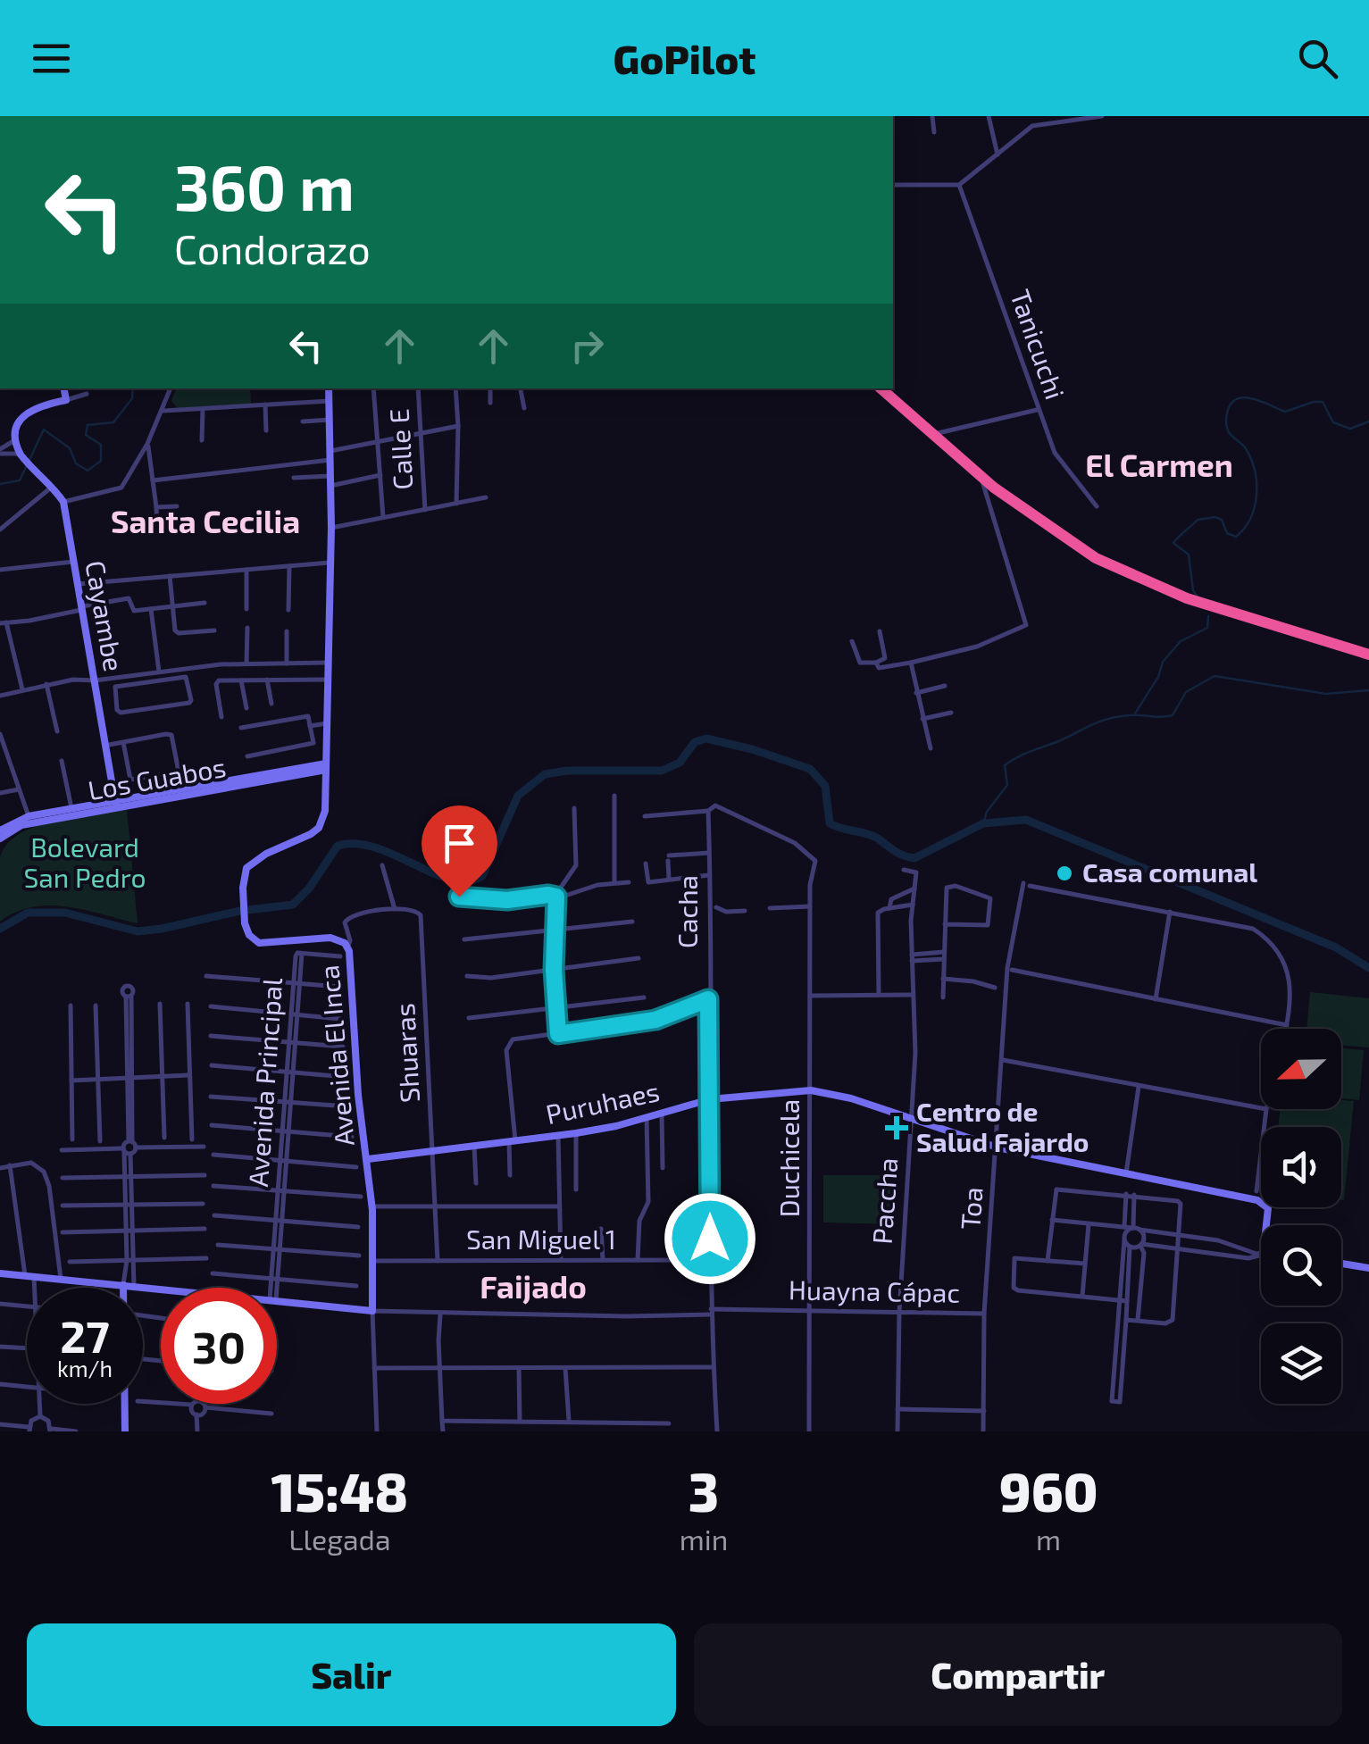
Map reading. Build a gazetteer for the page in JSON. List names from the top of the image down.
{
  "streets": {
    "street": [
      "Tanicuchi",
      "Calle E",
      "Cayambe",
      "Los Guabos",
      "Cacha",
      "Shuaras",
      "Avenida El Inca",
      "Avenida Principal",
      "Puruhaes",
      "Duchicela",
      "Paccha",
      "Toa",
      "San Miguel 1",
      "Huayna Cápac"
    ]
  },
  "crossings": [
    ["Cayambe", "Los Guabos"],
    ["Los Guabos", "Avenida El Inca"],
    ["Cacha", "Puruhaes"],
    ["Cacha", "Duchicela"],
    ["Cacha", "San Miguel 1"],
    ["Cacha", "Huayna Cápac"],
    ["Shuaras", "Puruhaes"],
    ["Shuaras", "San Miguel 1"],
    ["Avenida El Inca", "Puruhaes"],
    ["Avenida El Inca", "San Miguel 1"],
    ["Avenida El Inca", "Huayna Cápac"],
    ["Puruhaes", "Duchicela"],
    ["Puruhaes", "Paccha"],
    ["Puruhaes", "Toa"],
    ["Duchicela", "Huayna Cápac"],
    ["Paccha", "Huayna Cápac"],
    ["Toa", "Huayna Cápac"]
  ],
  "districts": ["El Carmen", "Santa Cecilia", "Faijado"],
  "parks": ["Bolevard San Pedro"],
  "places": {
    "other": ["Casa comunal"],
    "health": ["Centro de Salud Fajardo"]
  },
  "north": "left",
  "page": {
    "header": "GoPilot",
    "turn": ["360 m", "Condorazo"],
    "speed": "27 km/h",
    "limit": "30",
    "eta": [
      "15:48",
      "Llegada",
      "3",
      "min",
      "960",
      "m"
    ],
    "buttons": ["Salir", "Compartir"]
  }
}
